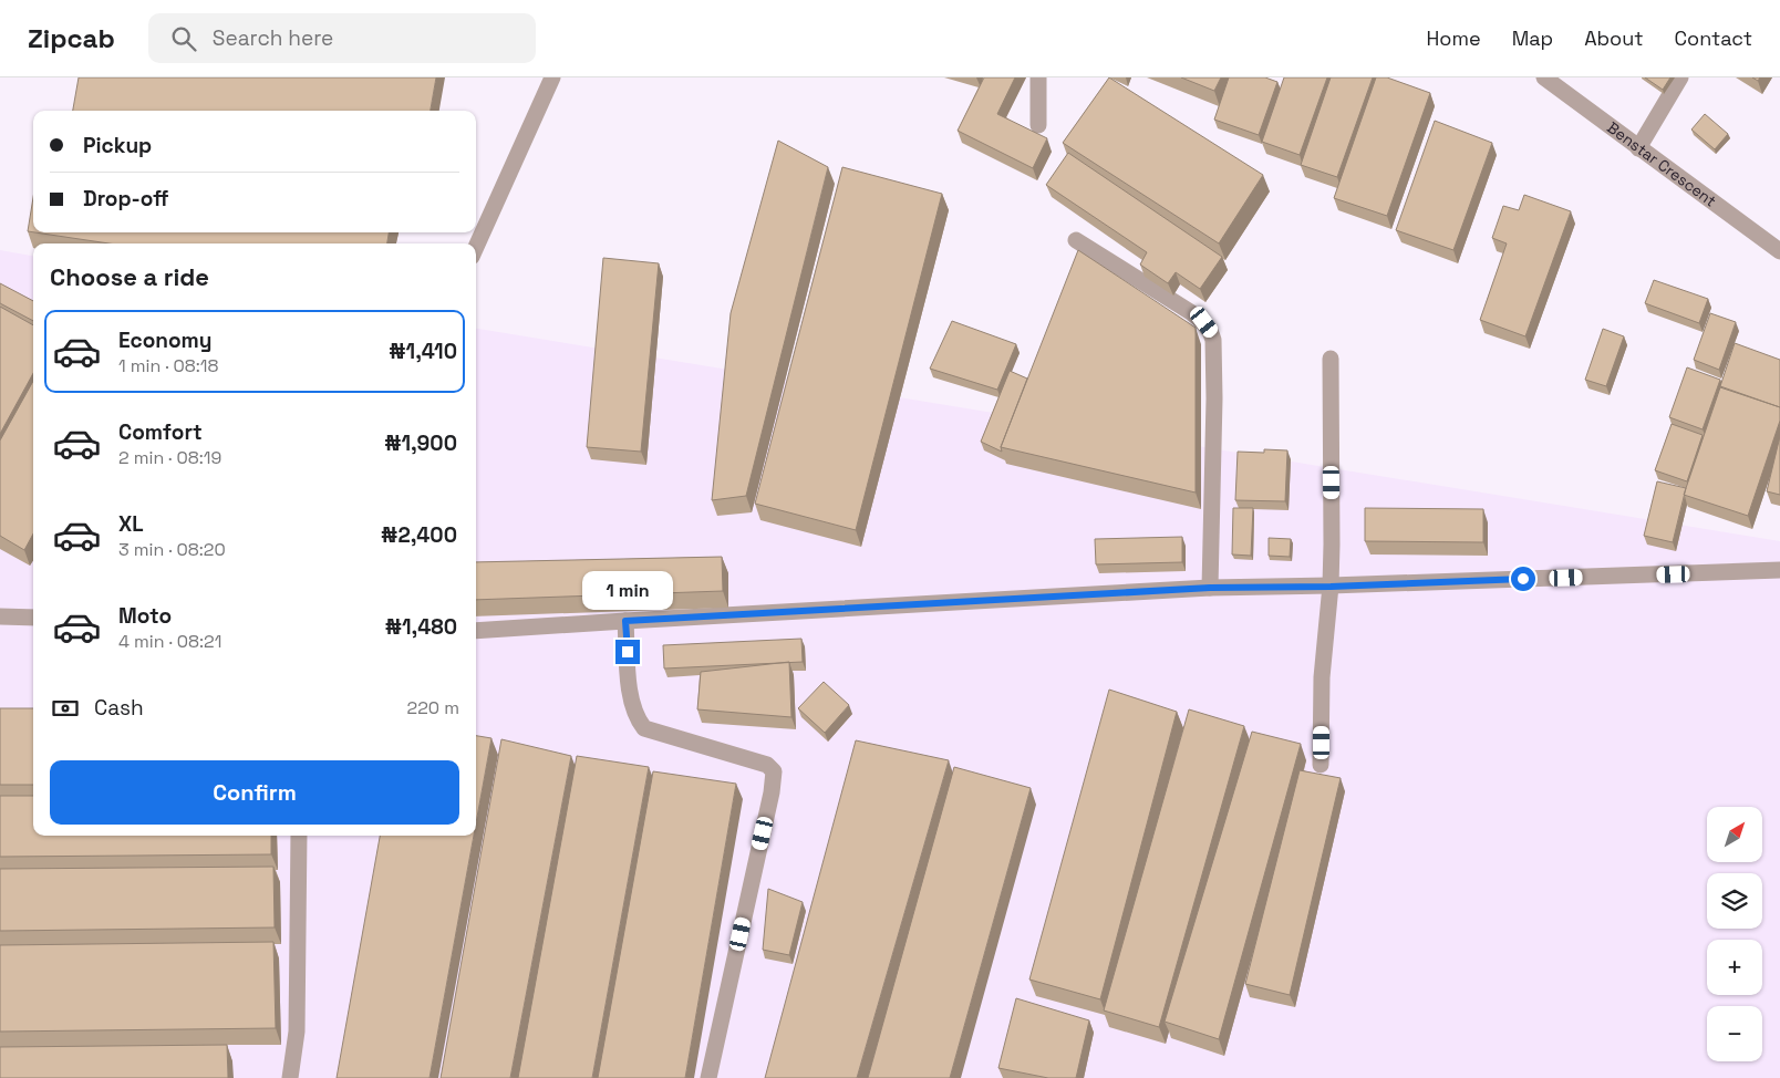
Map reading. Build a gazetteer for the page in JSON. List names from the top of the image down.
{
  "streets": {
    "street": ["Benstar Crescent"]
  },
  "north": "top right",
  "page": {
    "header": "Zipcab",
    "search": "Search here",
    "nav": [
      "Home",
      "Map",
      "About",
      "Contact"
    ],
    "banner": ["Pickup", "Drop-off"],
    "heading": "Choose a ride",
    "list": [
      {
        "name": "Economy",
        "note": "1 min · 08:18",
        "value": "₦1,410"
      },
      {
        "name": "Comfort",
        "note": "2 min · 08:19",
        "value": "₦1,900"
      },
      {
        "name": "XL",
        "note": "3 min · 08:20",
        "value": "₦2,400"
      },
      {
        "name": "Moto",
        "note": "4 min · 08:21",
        "value": "₦1,480"
      }
    ],
    "bubble": "1 min",
    "pay": ["Cash", "220 m"],
    "buttons": "Confirm",
    "map_buttons": ["+", "−"]
  }
}
